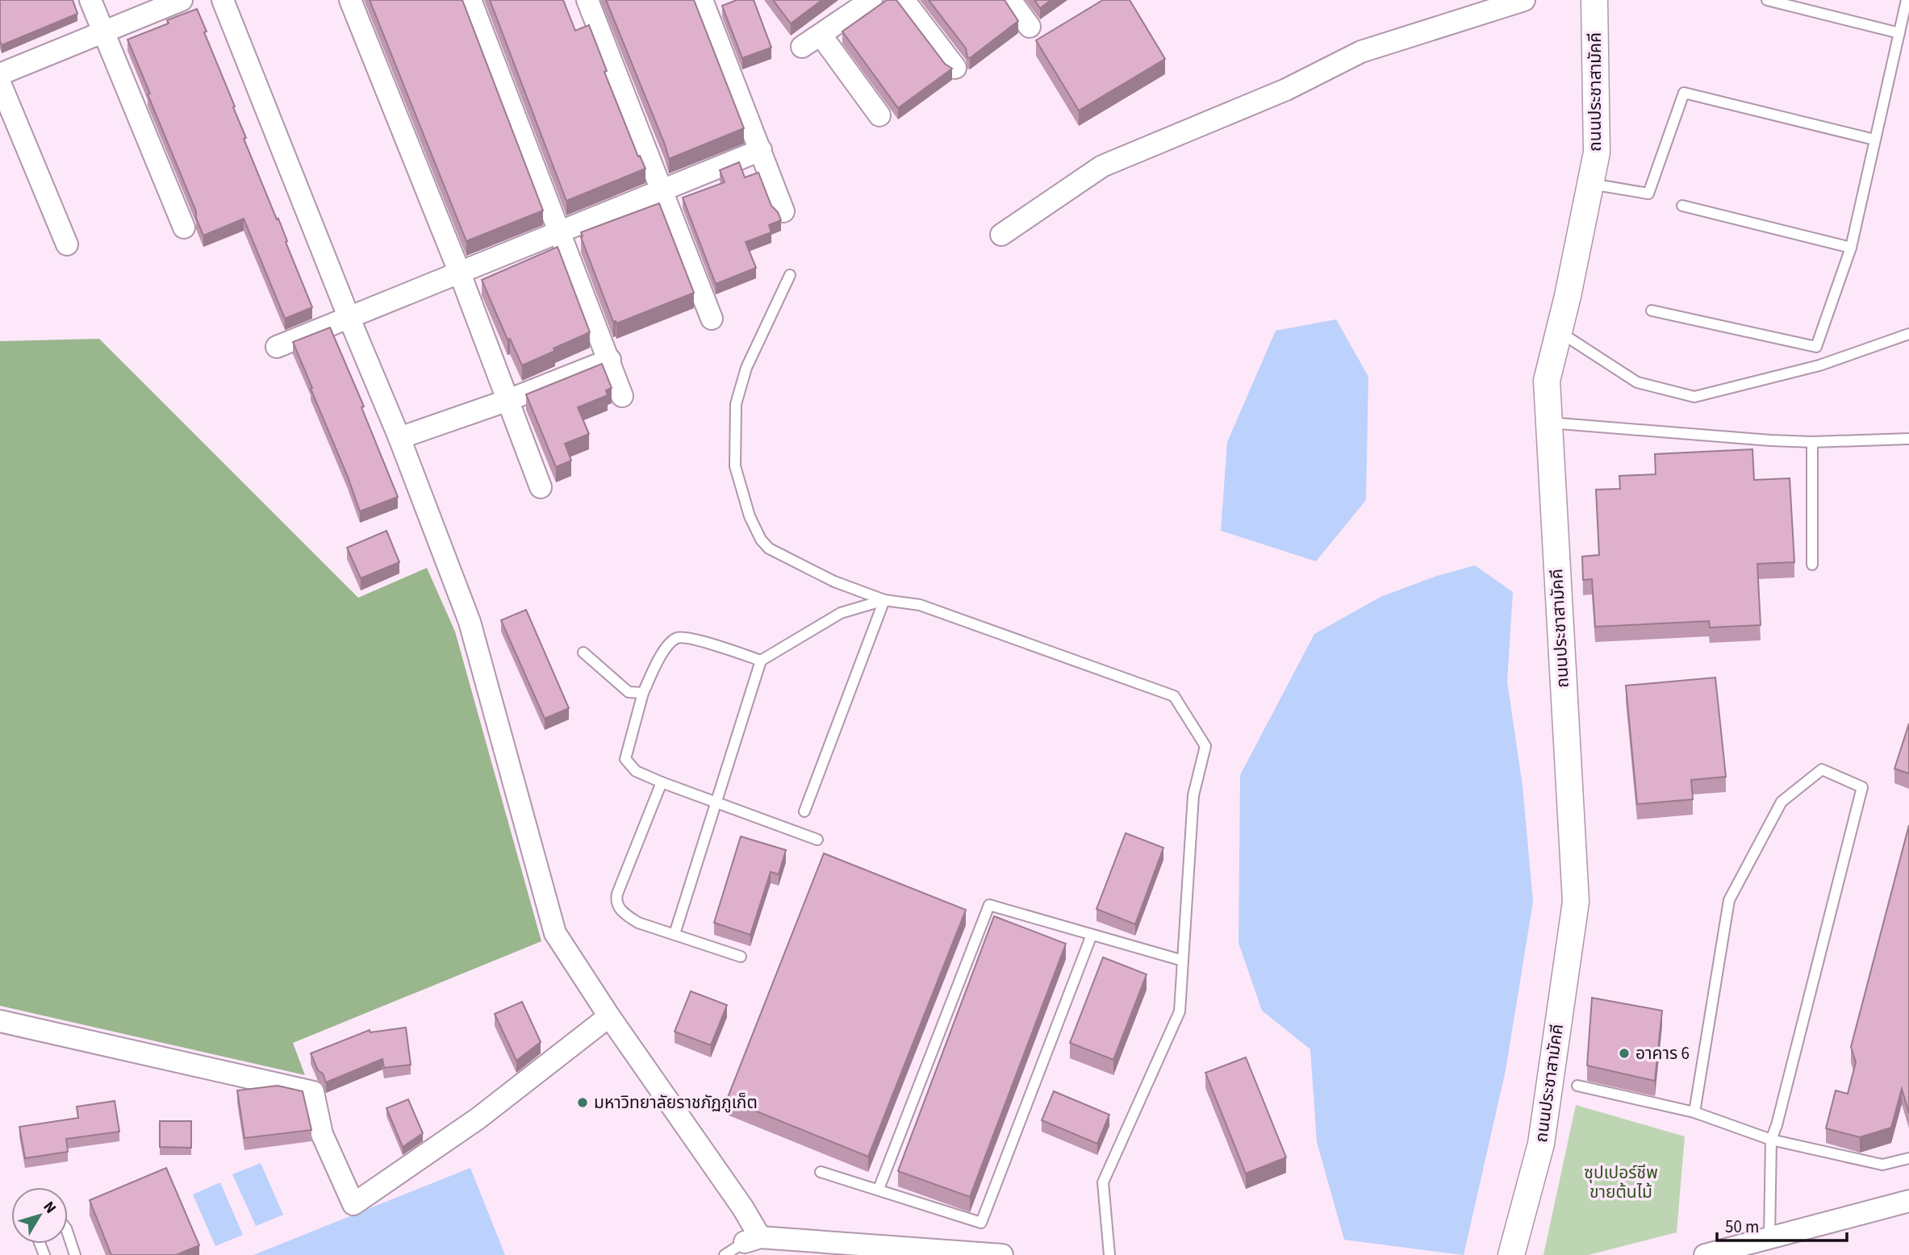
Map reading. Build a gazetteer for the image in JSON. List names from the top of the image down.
{
  "streets": {
    "street": ["ถนนประชาสามัคคี"]
  },
  "parks": ["ซุปเปอร์ชีพ ขายต้นไม้"],
  "places": ["อาคาร 6", "มหาวิทยาลัยราชภัฏภูเก็ต"],
  "scale_bar": "50 m",
  "north": "top right"
}
